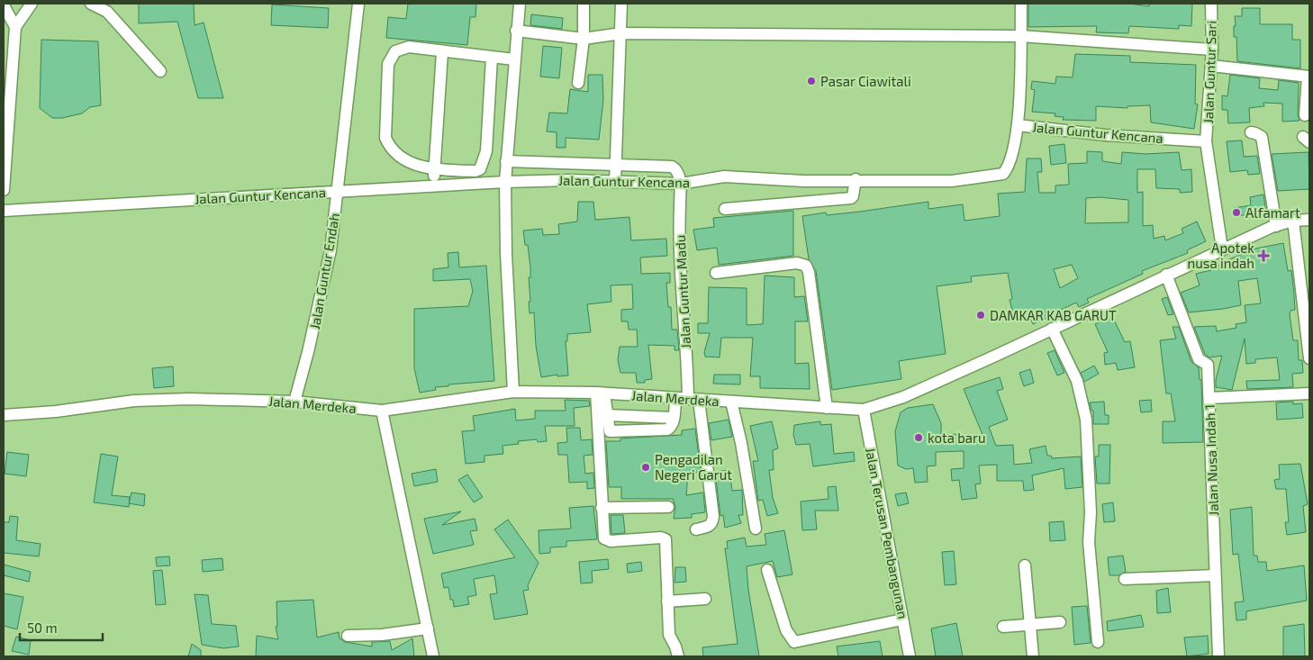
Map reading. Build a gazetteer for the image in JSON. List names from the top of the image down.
{
  "streets": {
    "street": [
      "Jalan Guntur Sari",
      "Jalan Guntur Kencana",
      "Jalan Guntur Endah",
      "Jalan Guntur Madu",
      "Jalan Merdeka",
      "Jalan Nusa Indah 1",
      "Jalan Terusan Pembangunan"
    ]
  },
  "crossings": [
    ["Jalan Guntur Sari", "Jalan Guntur Kencana"],
    ["Jalan Guntur Sari", "Jalan Merdeka"],
    ["Jalan Guntur Kencana", "Jalan Guntur Endah"],
    ["Jalan Guntur Kencana", "Jalan Guntur Madu"],
    ["Jalan Guntur Endah", "Jalan Merdeka"],
    ["Jalan Guntur Madu", "Jalan Merdeka"],
    ["Jalan Merdeka", "Jalan Nusa Indah 1"],
    ["Jalan Merdeka", "Jalan Terusan Pembangunan"]
  ],
  "places": {
    "other": [
      "Pasar Ciawitali",
      "Alfamart",
      "DAMKAR KAB GARUT",
      "kota baru",
      "Pengadilan Negeri Garut"
    ],
    "health": ["Apotek nusa indah"]
  },
  "scale_bar": "50 m"
}
